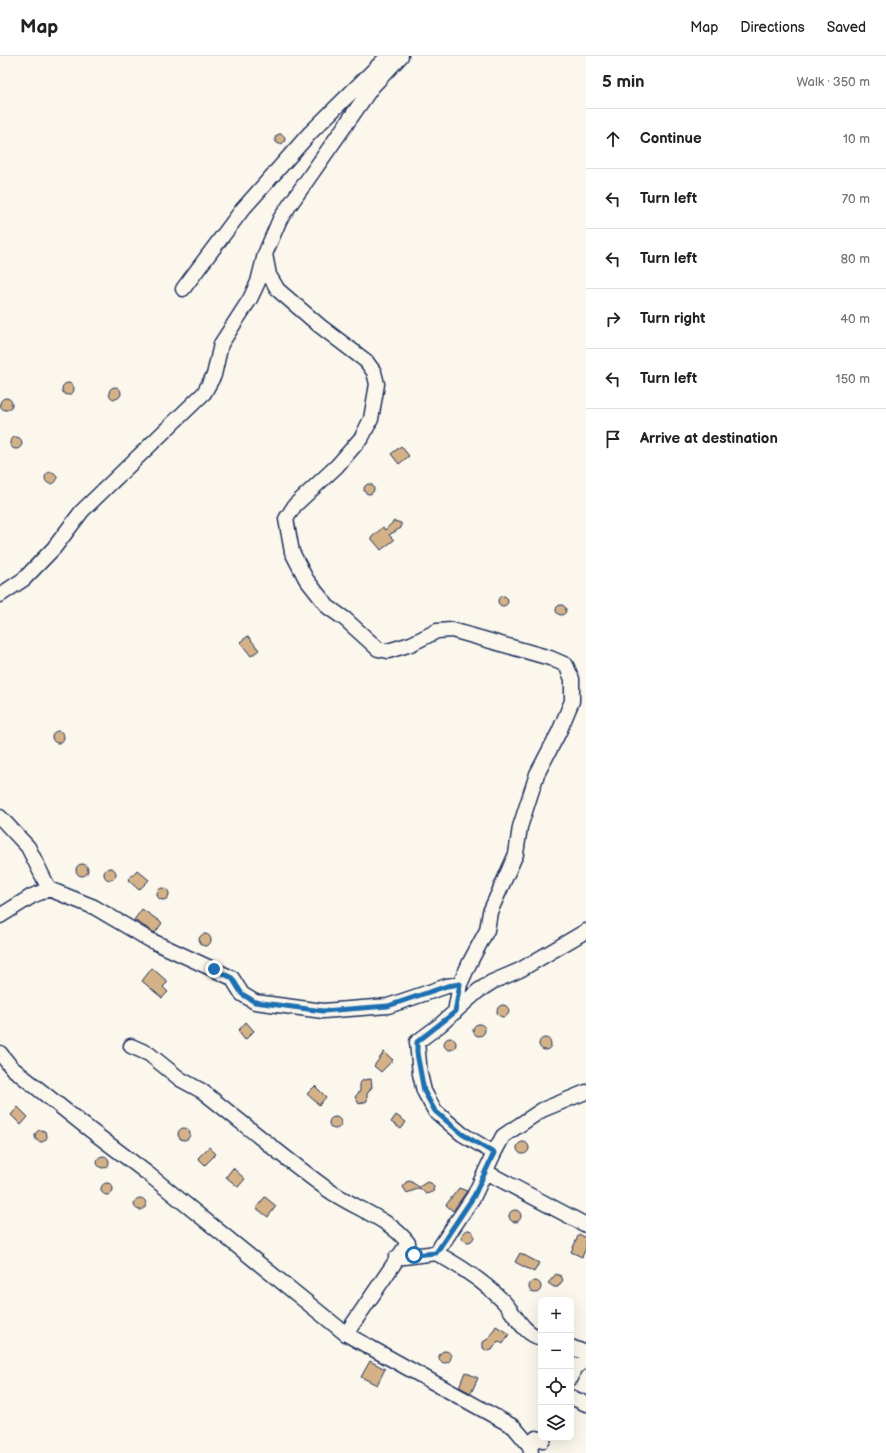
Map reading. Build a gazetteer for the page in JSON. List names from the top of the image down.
{
  "page": {
    "header": "Map",
    "nav": ["Map", "Directions", "Saved"],
    "heading": ["5 min", "Walk · 350 m"],
    "list": [
      ["Continue", "10 m"],
      ["Turn left", "70 m"],
      ["Turn left", "80 m"],
      ["Turn right", "40 m"],
      ["Turn left", "150 m"],
      "Arrive at destination"
    ],
    "map_buttons": ["+", "−"]
  }
}
